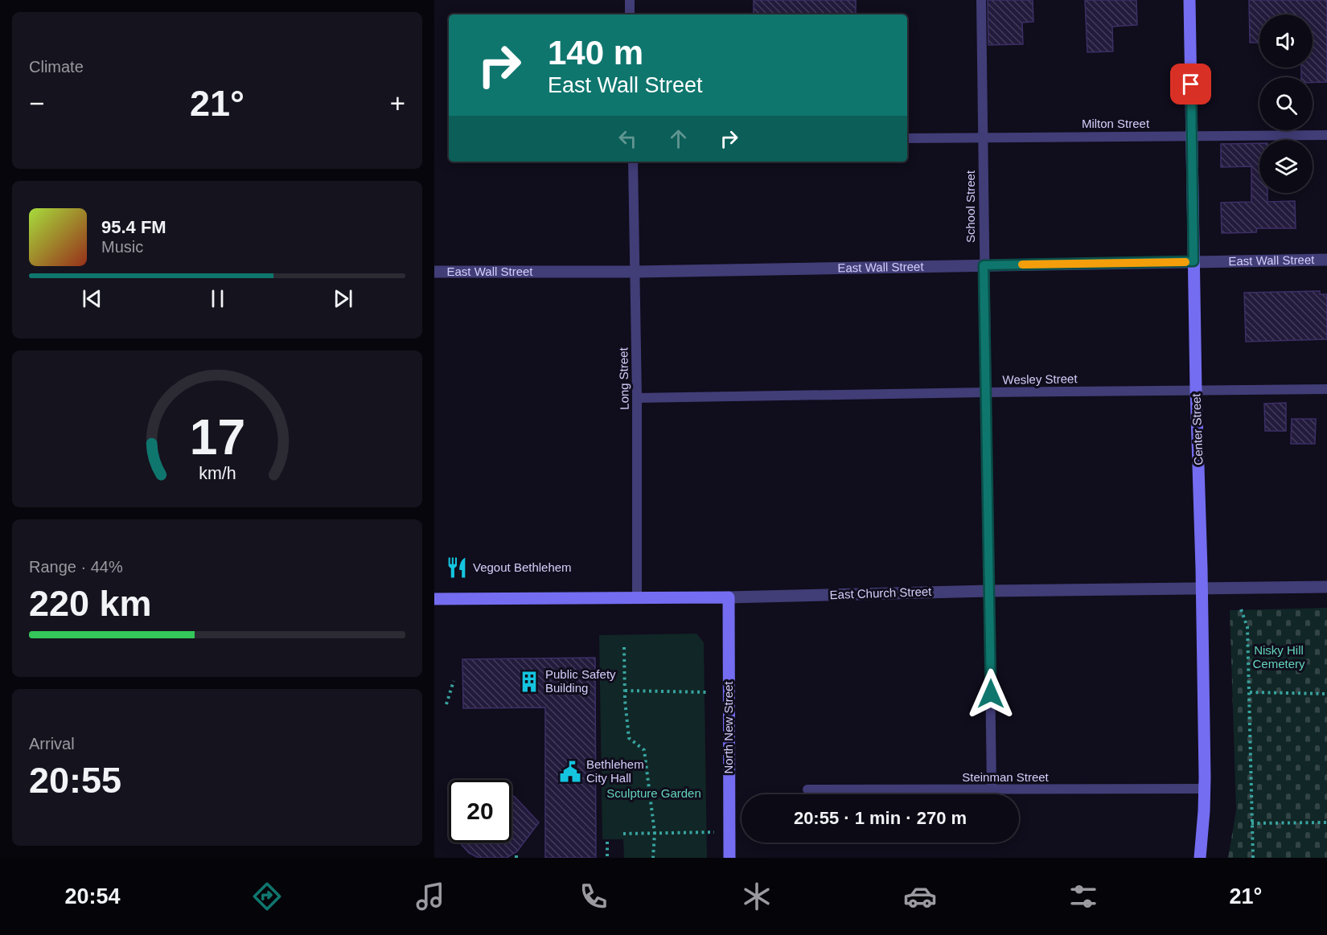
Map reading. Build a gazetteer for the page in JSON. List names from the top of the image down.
{
  "streets": {
    "main road": ["Center Street", "East Church Street", "North New Street"],
    "street": ["East Wall Street"],
    "lane": [
      "Milton Street",
      "School Street",
      "Long Street",
      "Wesley Street",
      "Steinman Street"
    ]
  },
  "crossings": [
    ["Milton Street", "School Street"],
    ["Milton Street", "Center Street"],
    ["School Street", "East Wall Street"],
    ["School Street", "Wesley Street"],
    ["School Street", "East Church Street"],
    ["School Street", "Steinman Street"],
    ["East Wall Street", "Long Street"],
    ["East Wall Street", "Center Street"],
    ["Long Street", "Wesley Street"],
    ["Long Street", "East Church Street"],
    ["Wesley Street", "Center Street"],
    ["Center Street", "East Church Street"],
    ["Center Street", "Steinman Street"],
    ["East Church Street", "North New Street"]
  ],
  "parks": ["Nisky Hill Cemetery", "Sculpture Garden"],
  "places": {
    "restaurant": ["Vegout Bethlehem"],
    "building": ["Public Safety Building"],
    "public building": ["Bethlehem City Hall"]
  },
  "page": {
    "tile": [
      "Climate",
      ["Range · 44%", "220 km"],
      ["Arrival", "20:55"]
    ],
    "turn": ["140 m", "East Wall Street"],
    "heat": ["−", "21°", "+"],
    "song": ["95.4 FM", "Music"],
    "limit": "20",
    "trip": "20:55 · 1 min · 270 m",
    "tabs": ["20:54", "21°"],
    "gauge": ["17", "km/h"]
  }
}
